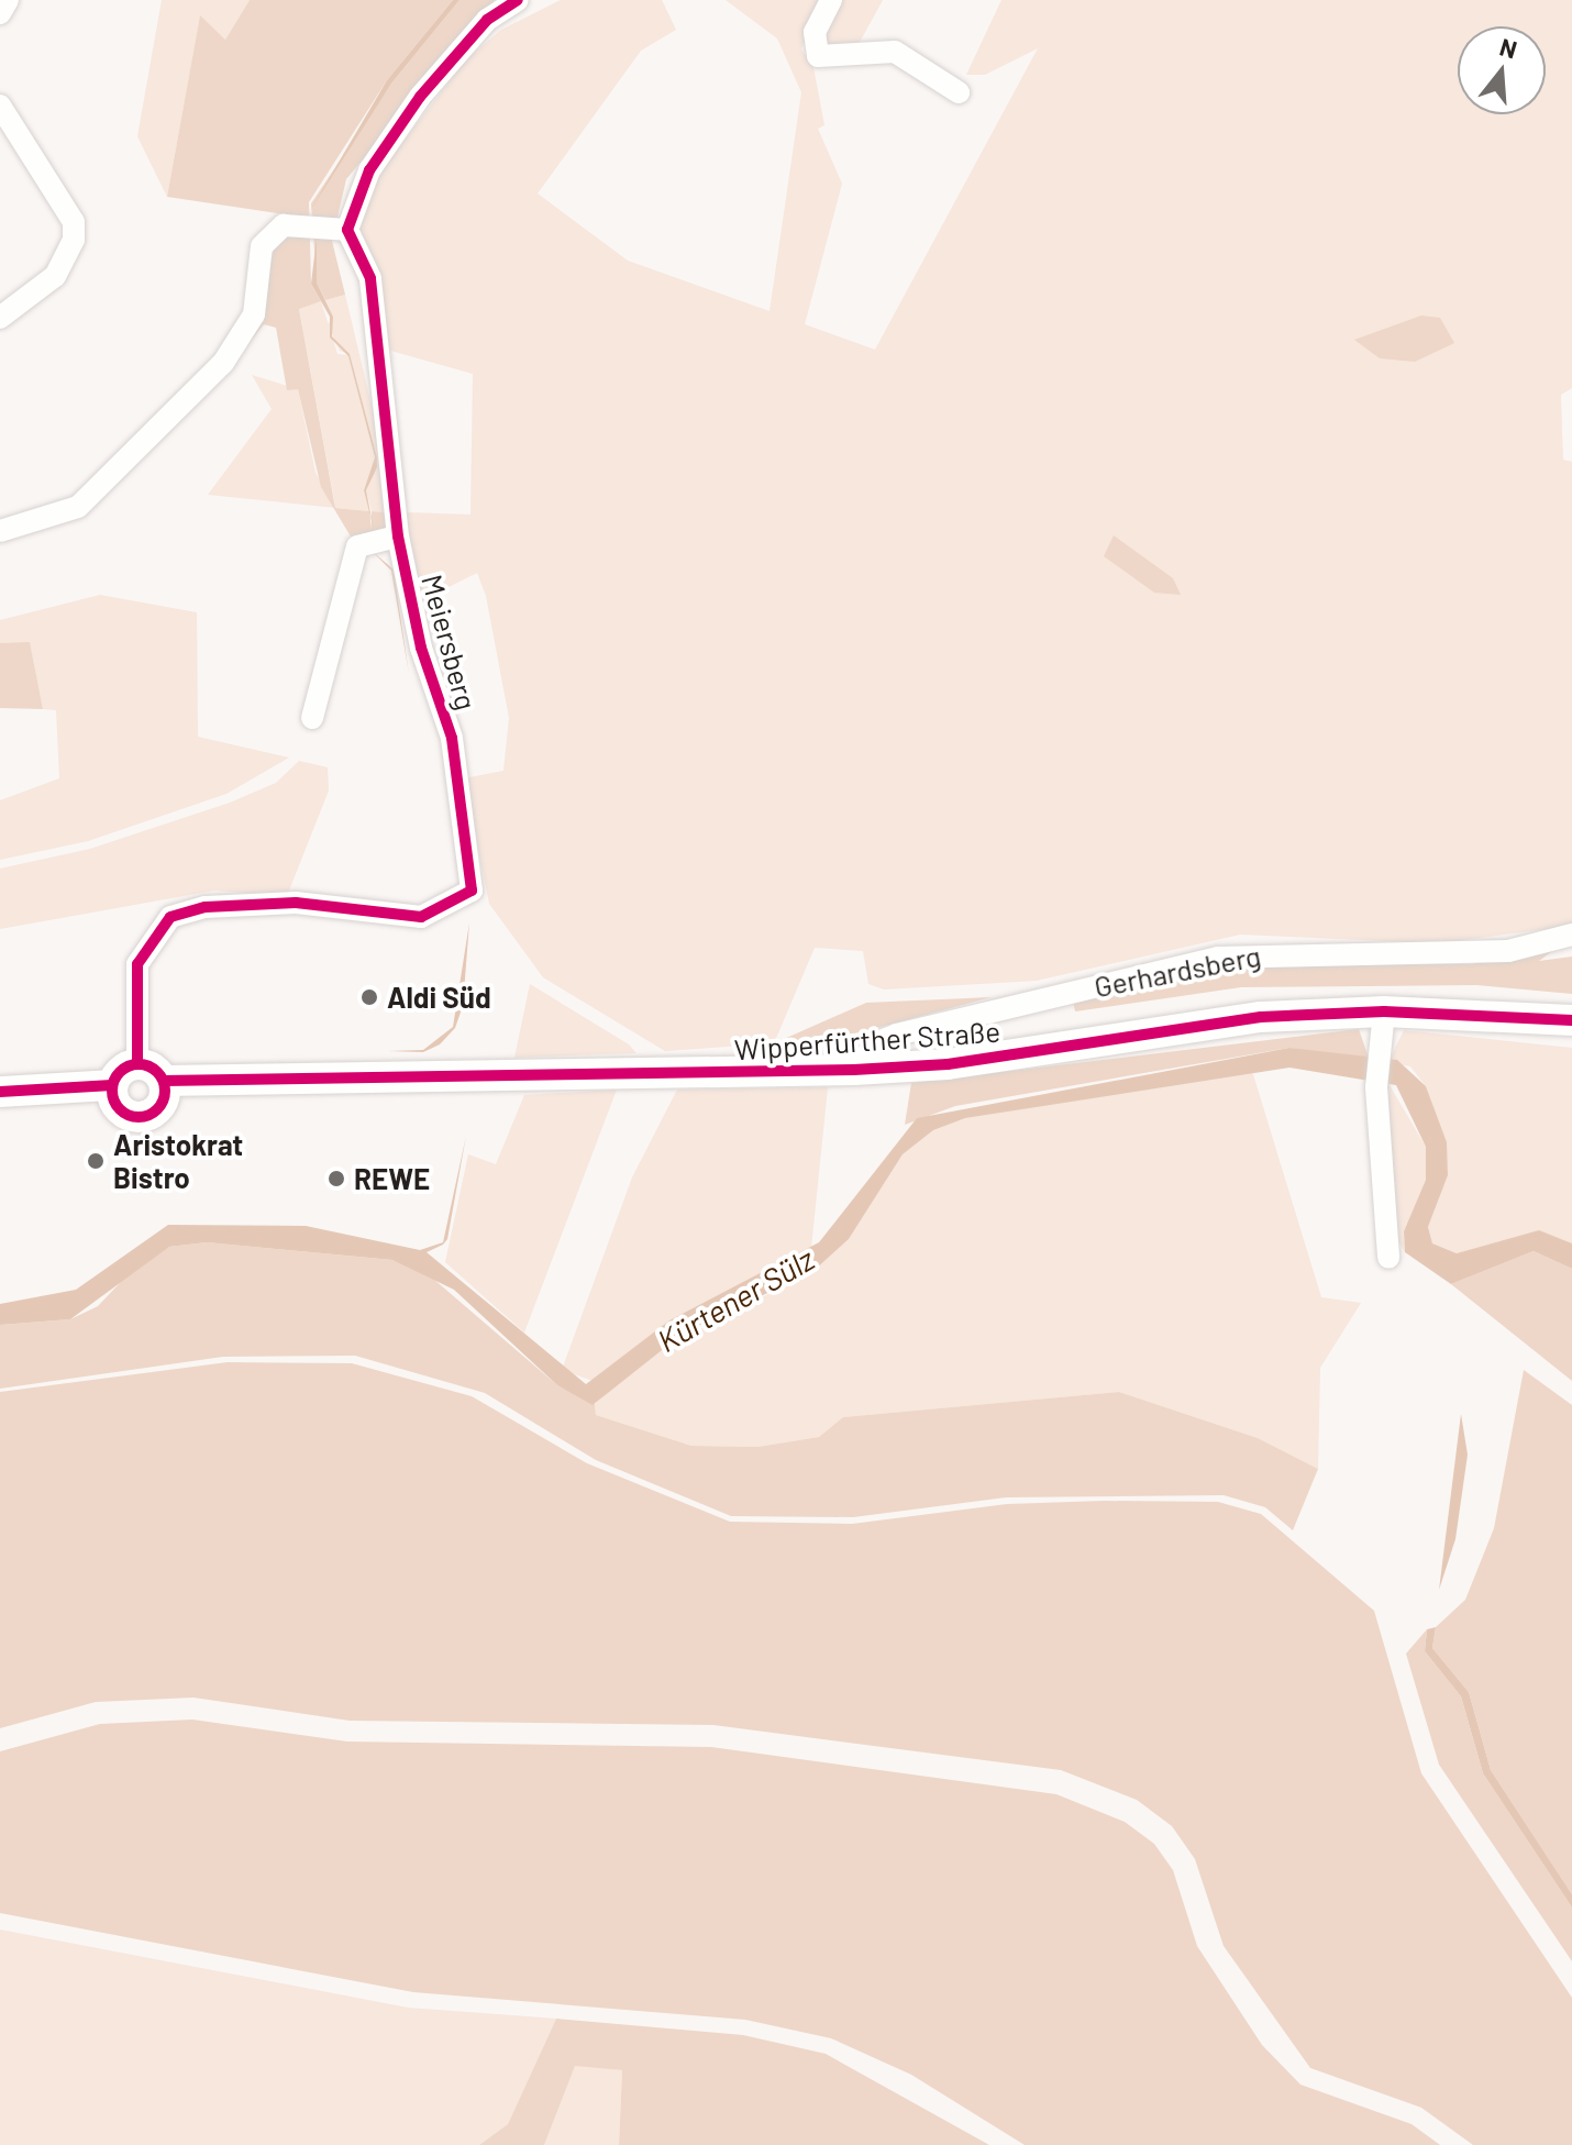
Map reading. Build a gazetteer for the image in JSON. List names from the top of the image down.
{
  "streets": {
    "main road": ["Wipperfürther Straße"],
    "street": ["Meiersberg", "Gerhardsberg"]
  },
  "crossings": [
    ["Meiersberg", "Wipperfürther Straße"],
    ["Gerhardsberg", "Wipperfürther Straße"]
  ],
  "water": ["Kürtener Sülz"],
  "places": ["Aldi Süd", "Aristokrat Bistro", "REWE"],
  "north": "top"
}
